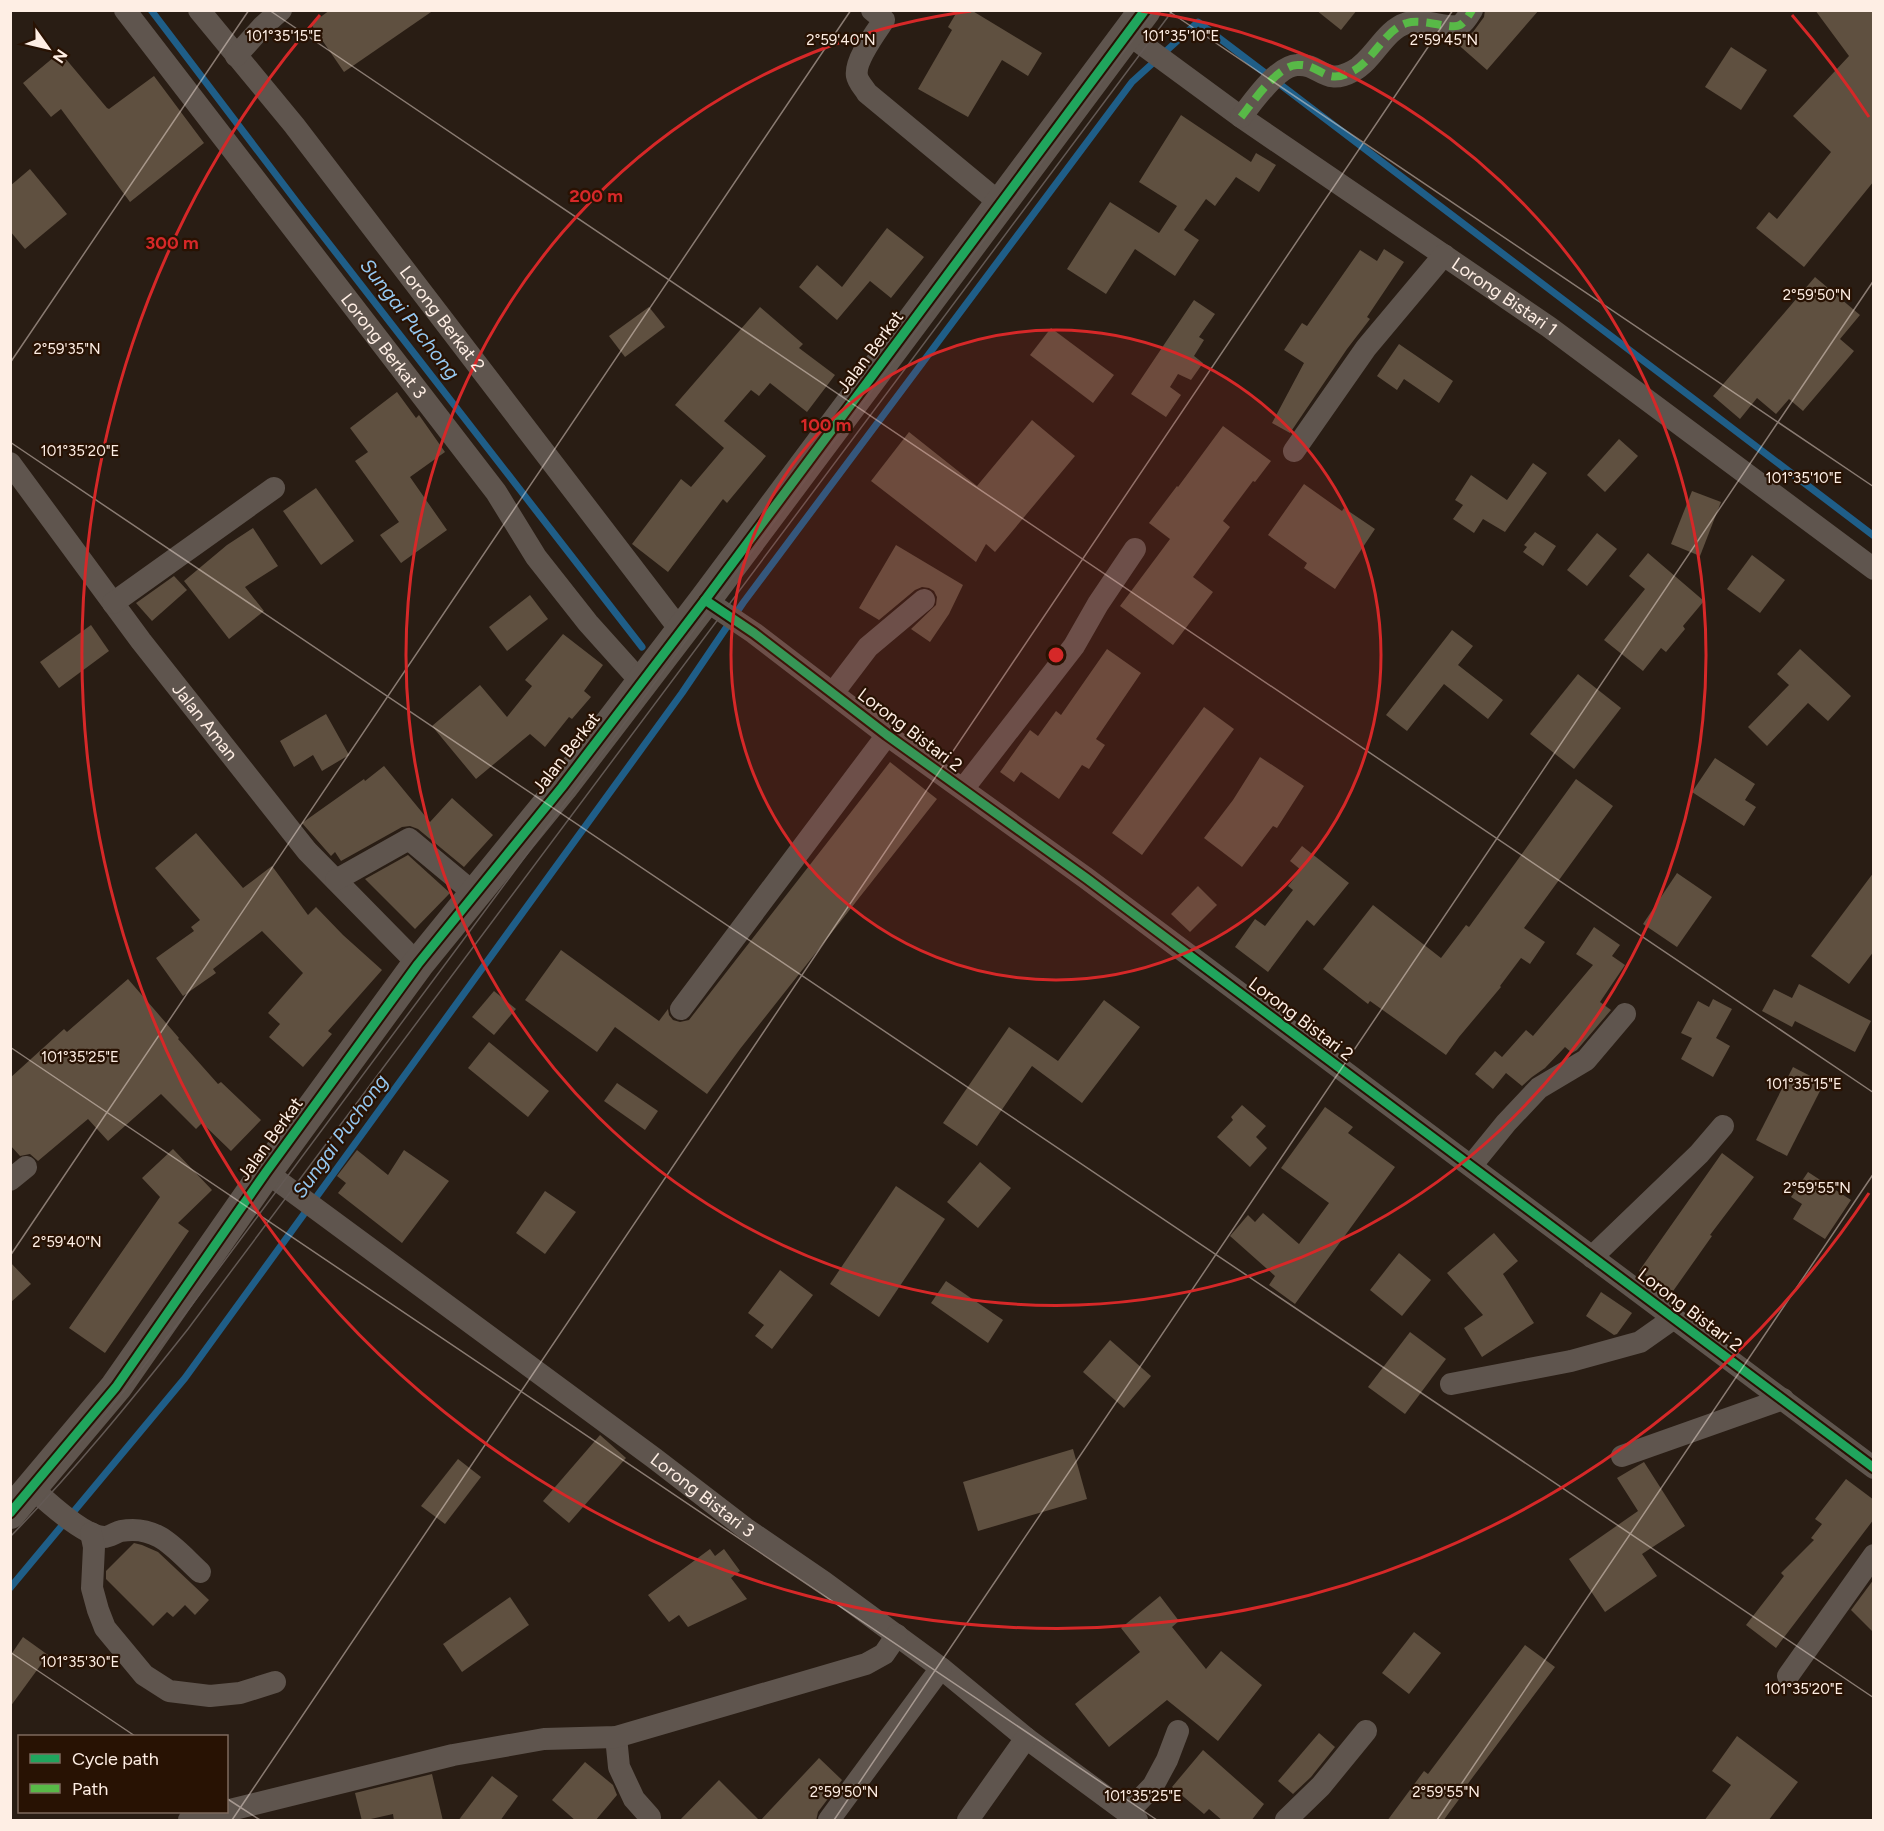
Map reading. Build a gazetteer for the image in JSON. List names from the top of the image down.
{
  "streets": {
    "street": [
      "Lorong Bistari 1",
      "Lorong Berkat 2",
      "Lorong Berkat 3",
      "Jalan Berkat",
      "Jalan Aman",
      "Lorong Bistari 2",
      "Lorong Bistari 3"
    ]
  },
  "crossings": [
    ["Lorong Bistari 1", "Jalan Berkat"],
    ["Lorong Berkat 2", "Jalan Berkat"],
    ["Lorong Berkat 3", "Jalan Berkat"],
    ["Jalan Berkat", "Jalan Aman"],
    ["Jalan Berkat", "Lorong Bistari 2"],
    ["Jalan Berkat", "Lorong Bistari 3"]
  ],
  "water": ["Sungai Puchong"],
  "legend": ["Cycle path", "Path"],
  "north": "bottom right",
  "coordinates": [
    "101°35'10\"E",
    "101°35'15\"E",
    "2°59'40\"N",
    "2°59'45\"N",
    "2°59'50\"N",
    "2°59'35\"N",
    "101°35'20\"E",
    "101°35'25\"E",
    "2°59'55\"N",
    "101°35'30\"E"
  ],
  "rings": ["200 m", "300 m", "100 m"]
}
